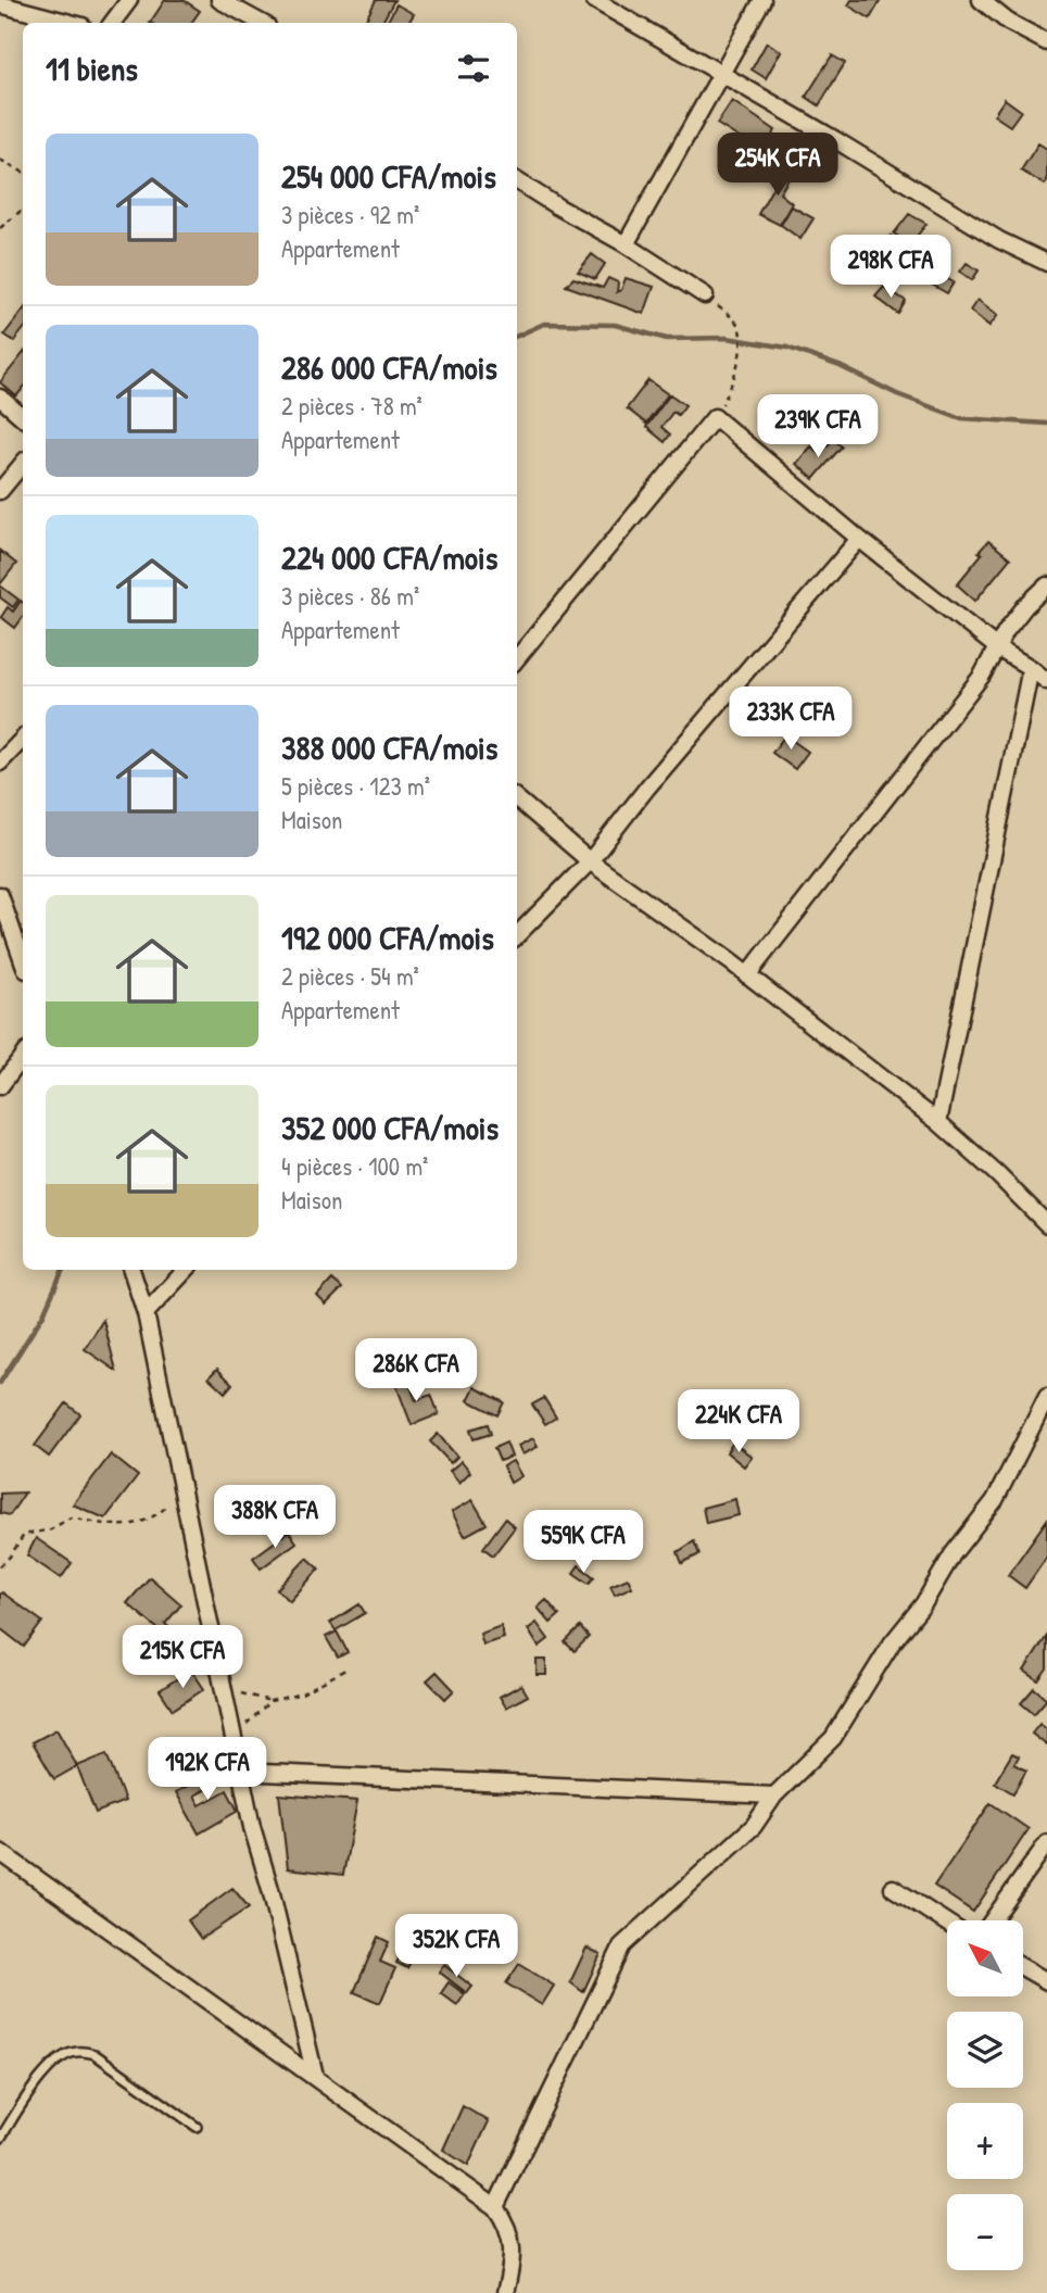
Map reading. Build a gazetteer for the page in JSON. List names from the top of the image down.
{
  "north": "top left",
  "page": {
    "heading": "11 biens",
    "list": [
      {
        "name": "254 000 CFA/mois",
        "note": "3 pièces · 92 m² · Appartement"
      },
      {
        "name": "286 000 CFA/mois",
        "note": "2 pièces · 78 m² · Appartement"
      },
      {
        "name": "224 000 CFA/mois",
        "note": "3 pièces · 86 m² · Appartement"
      },
      {
        "name": "388 000 CFA/mois",
        "note": "5 pièces · 123 m² · Maison"
      },
      {
        "name": "192 000 CFA/mois",
        "note": "2 pièces · 54 m² · Appartement"
      },
      {
        "name": "352 000 CFA/mois",
        "note": "4 pièces · 100 m² · Maison"
      }
    ],
    "price": [
      "254K CFA",
      "298K CFA",
      "239K CFA",
      "233K CFA",
      "286K CFA",
      "224K CFA",
      "388K CFA",
      "559K CFA",
      "215K CFA",
      "192K CFA",
      "352K CFA"
    ],
    "map_buttons": ["+", "−"]
  }
}
